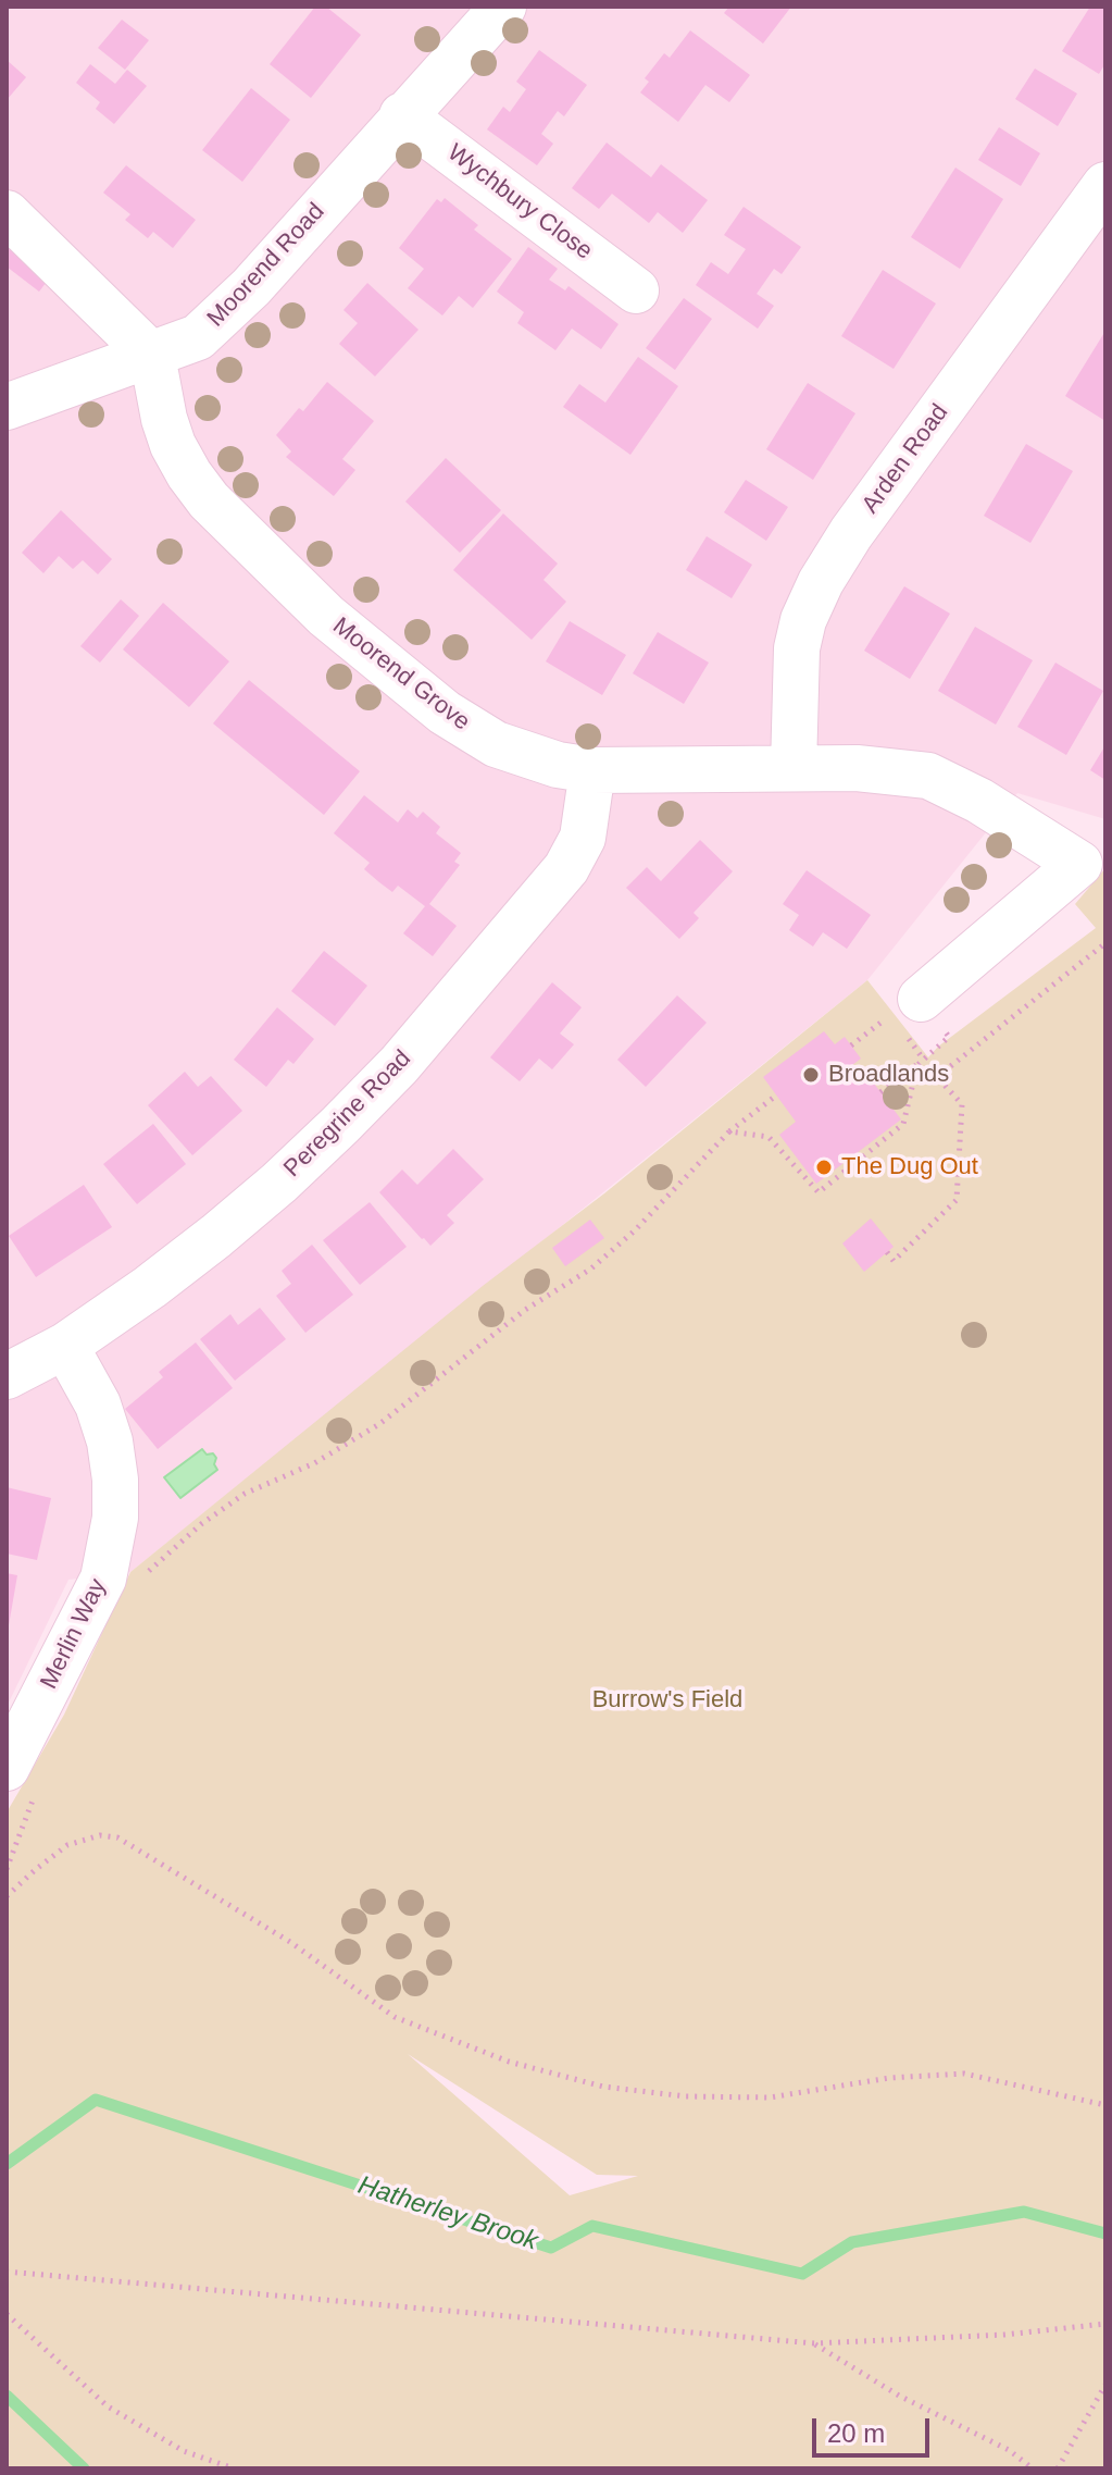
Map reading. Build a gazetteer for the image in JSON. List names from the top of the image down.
{
  "streets": {
    "street": [
      "Wychbury Close",
      "Moorend Road",
      "Arden Road",
      "Moorend Grove",
      "Peregrine Road",
      "Merlin Way"
    ]
  },
  "crossings": [
    ["Wychbury Close", "Moorend Road"],
    ["Moorend Road", "Moorend Grove"],
    ["Arden Road", "Moorend Grove"],
    ["Moorend Grove", "Peregrine Road"],
    ["Peregrine Road", "Merlin Way"]
  ],
  "water": ["Hatherley Brook"],
  "parks": ["Burrow's Field"],
  "places": ["Broadlands", "The Dug Out"],
  "scale_bar": "20 m"
}
